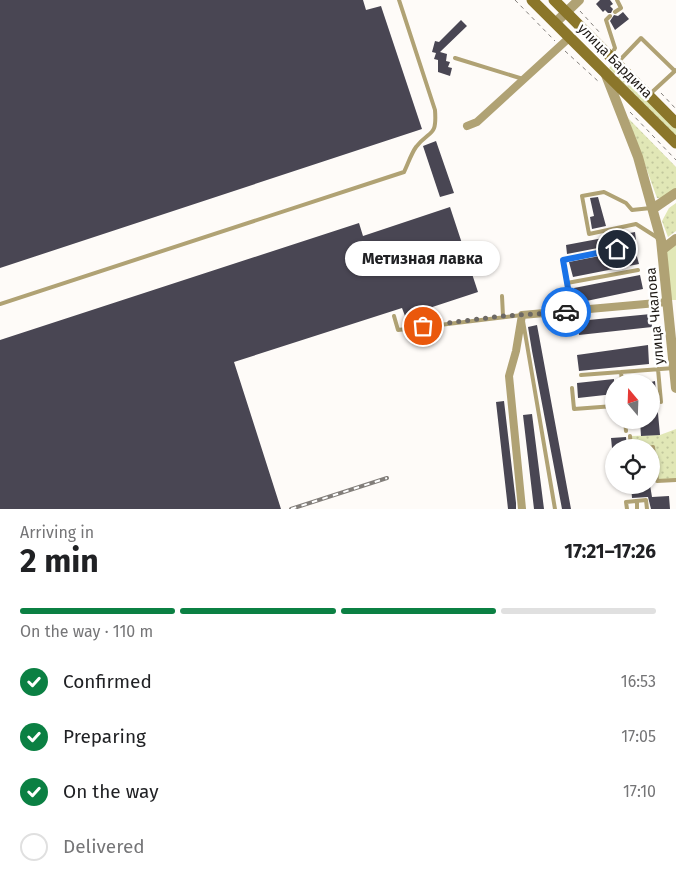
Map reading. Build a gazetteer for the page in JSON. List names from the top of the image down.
{
  "streets": {
    "main road": ["улица Бардина"],
    "street": ["улица Чкалова"]
  },
  "crossings": [
    ["улица Бардина", "улица Чкалова"]
  ],
  "places": ["Метизная лавка"],
  "north": "top",
  "page": {
    "bubble": "Метизная лавка",
    "heading": ["2 min", "Arriving in", "17:21–17:26"],
    "bar": "On the way · 110 m",
    "list": [
      ["Confirmed", "16:53"],
      ["Preparing", "17:05"],
      ["On the way", "17:10"],
      "Delivered"
    ]
  }
}
